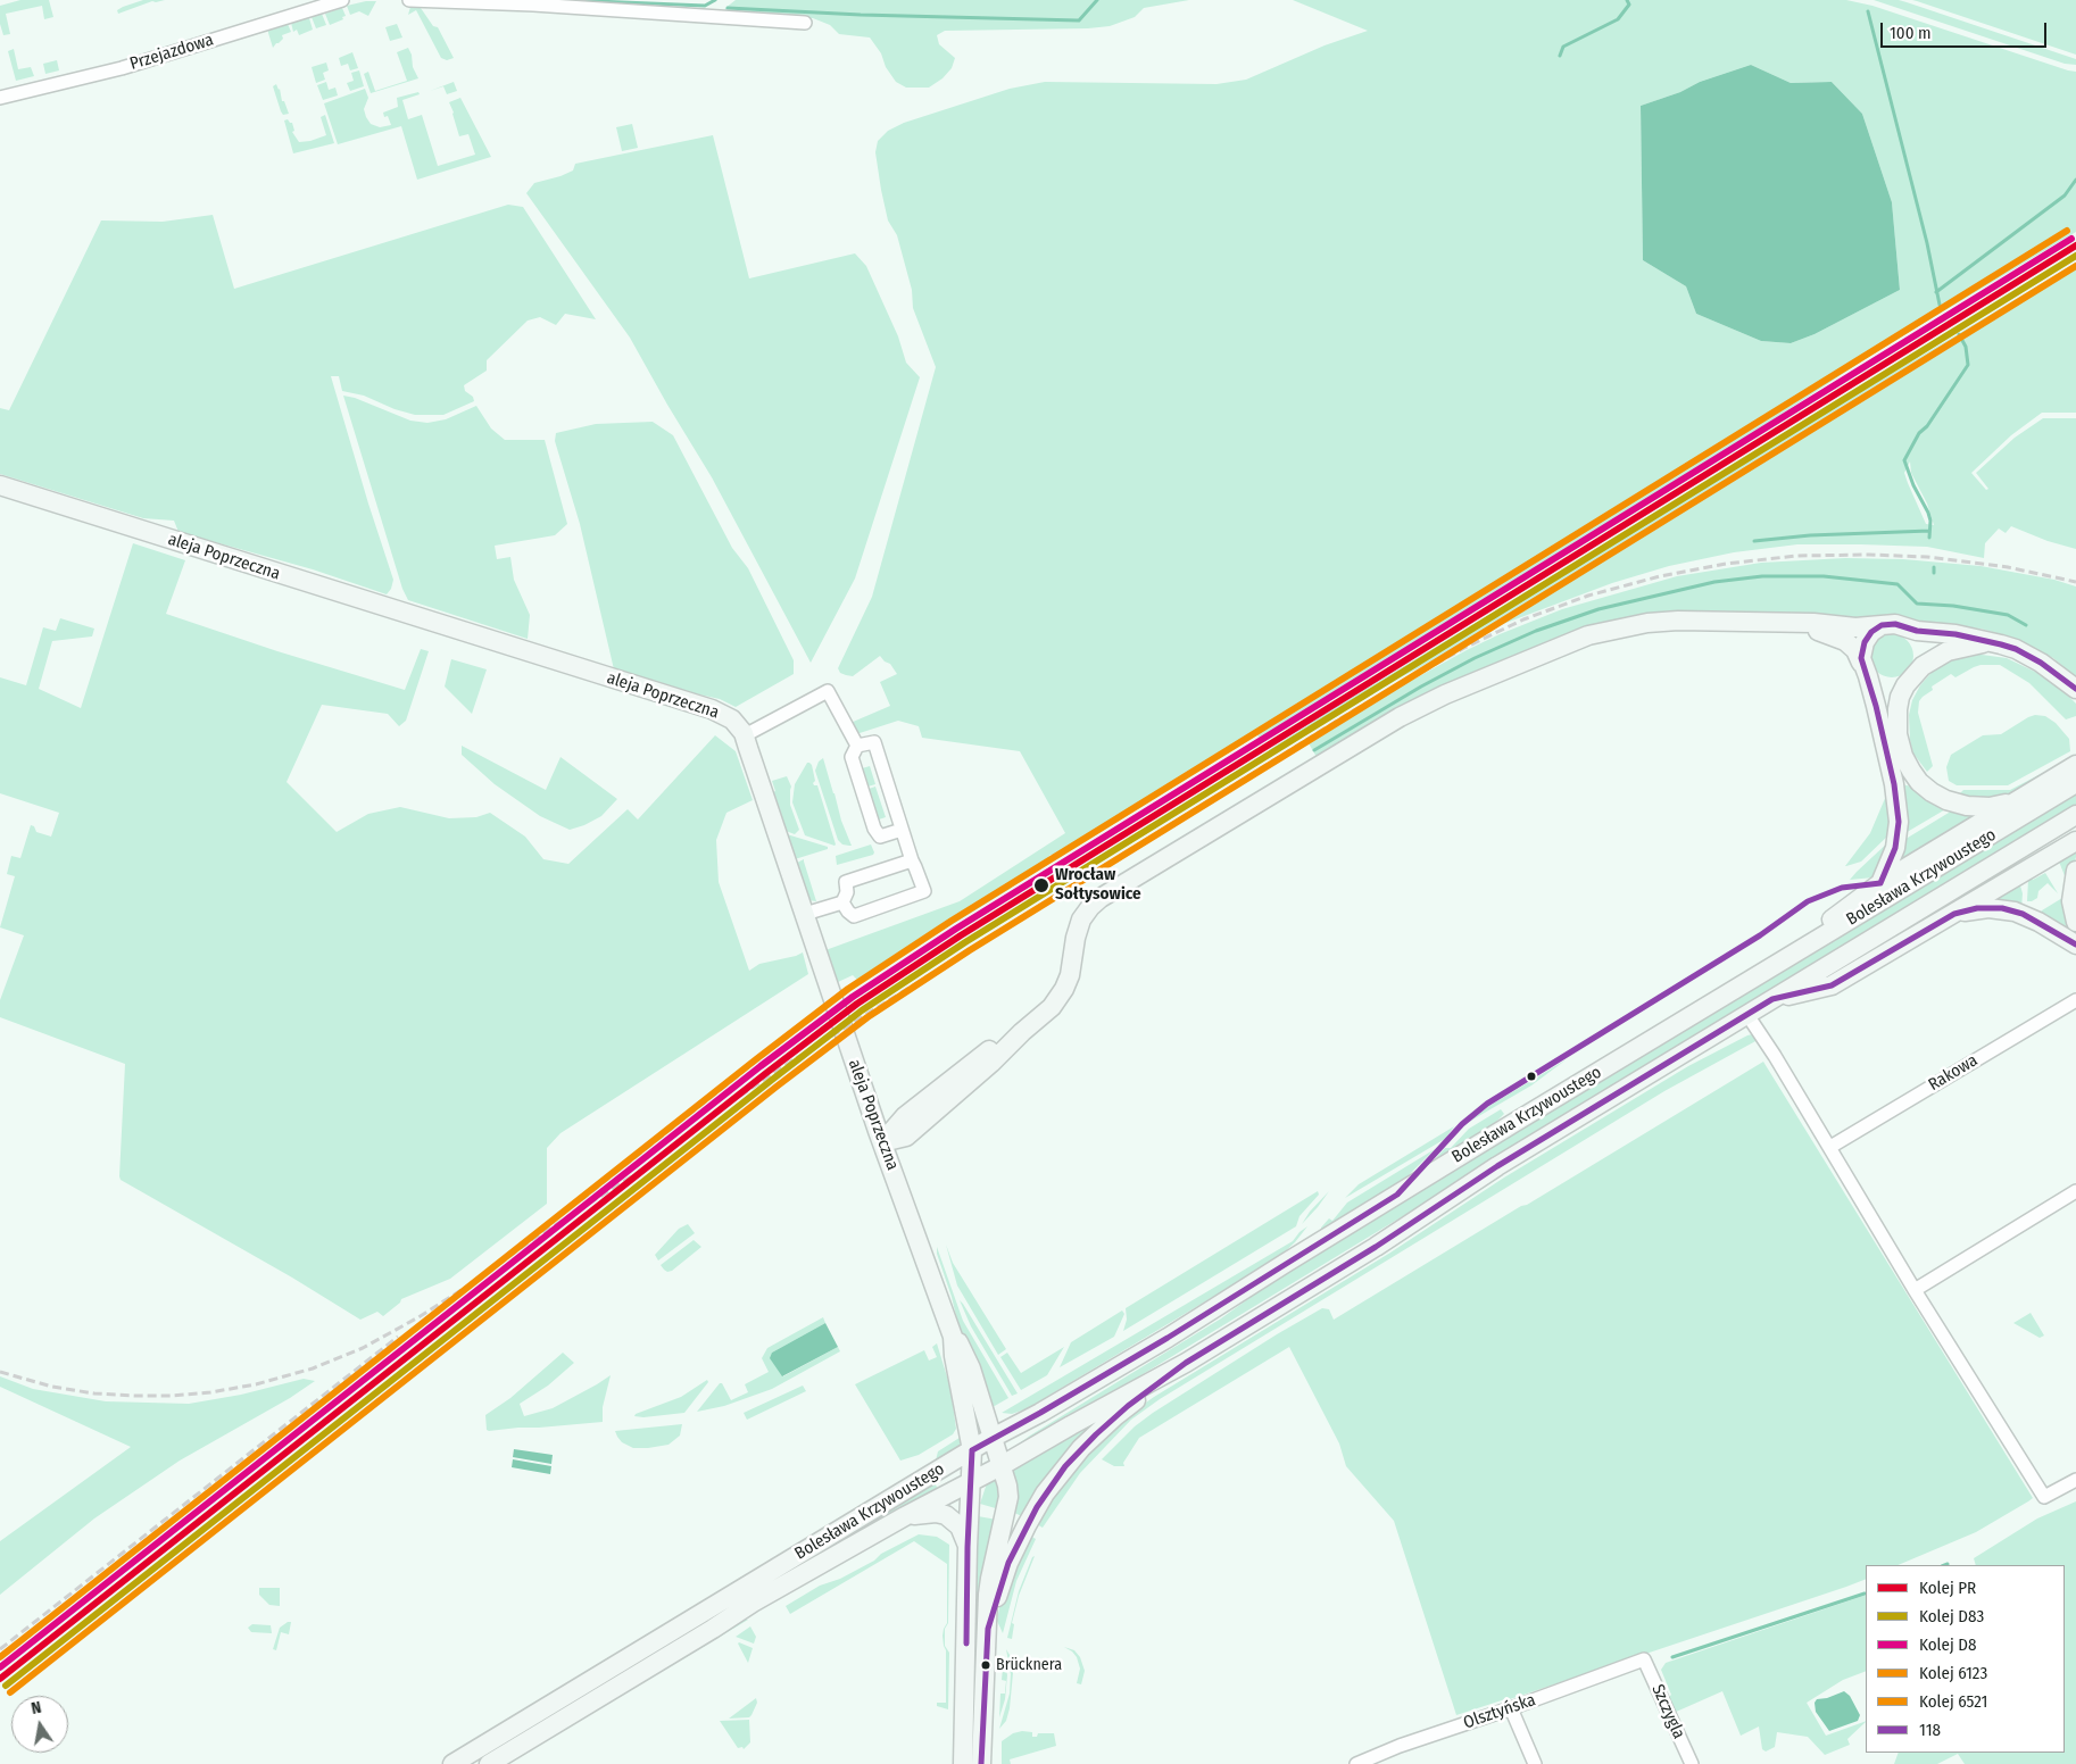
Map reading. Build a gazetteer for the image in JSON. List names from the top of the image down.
{
  "streets": {
    "main road": ["aleja Poprzeczna", "Bolesława Krzywoustego"],
    "street": [
      "Przejazdowa",
      "Rakowa",
      "Olsztyńska",
      "Szczygla"
    ]
  },
  "crossings": [
    ["aleja Poprzeczna", "Bolesława Krzywoustego"],
    ["Olsztyńska", "Szczygla"]
  ],
  "places": ["Wrocław Sołtysowice", "Brücknera"],
  "lines": [
    "rail line 6521",
    "rail line D8",
    "rail line PR",
    "rail line D83",
    "rail line 6123",
    "transit line 118"
  ],
  "legend": [
    "Kolej PR",
    "Kolej D83",
    "Kolej D8",
    "Kolej 6123",
    "Kolej 6521",
    "118"
  ],
  "scale_bar": "100 m",
  "north": "top"
}
